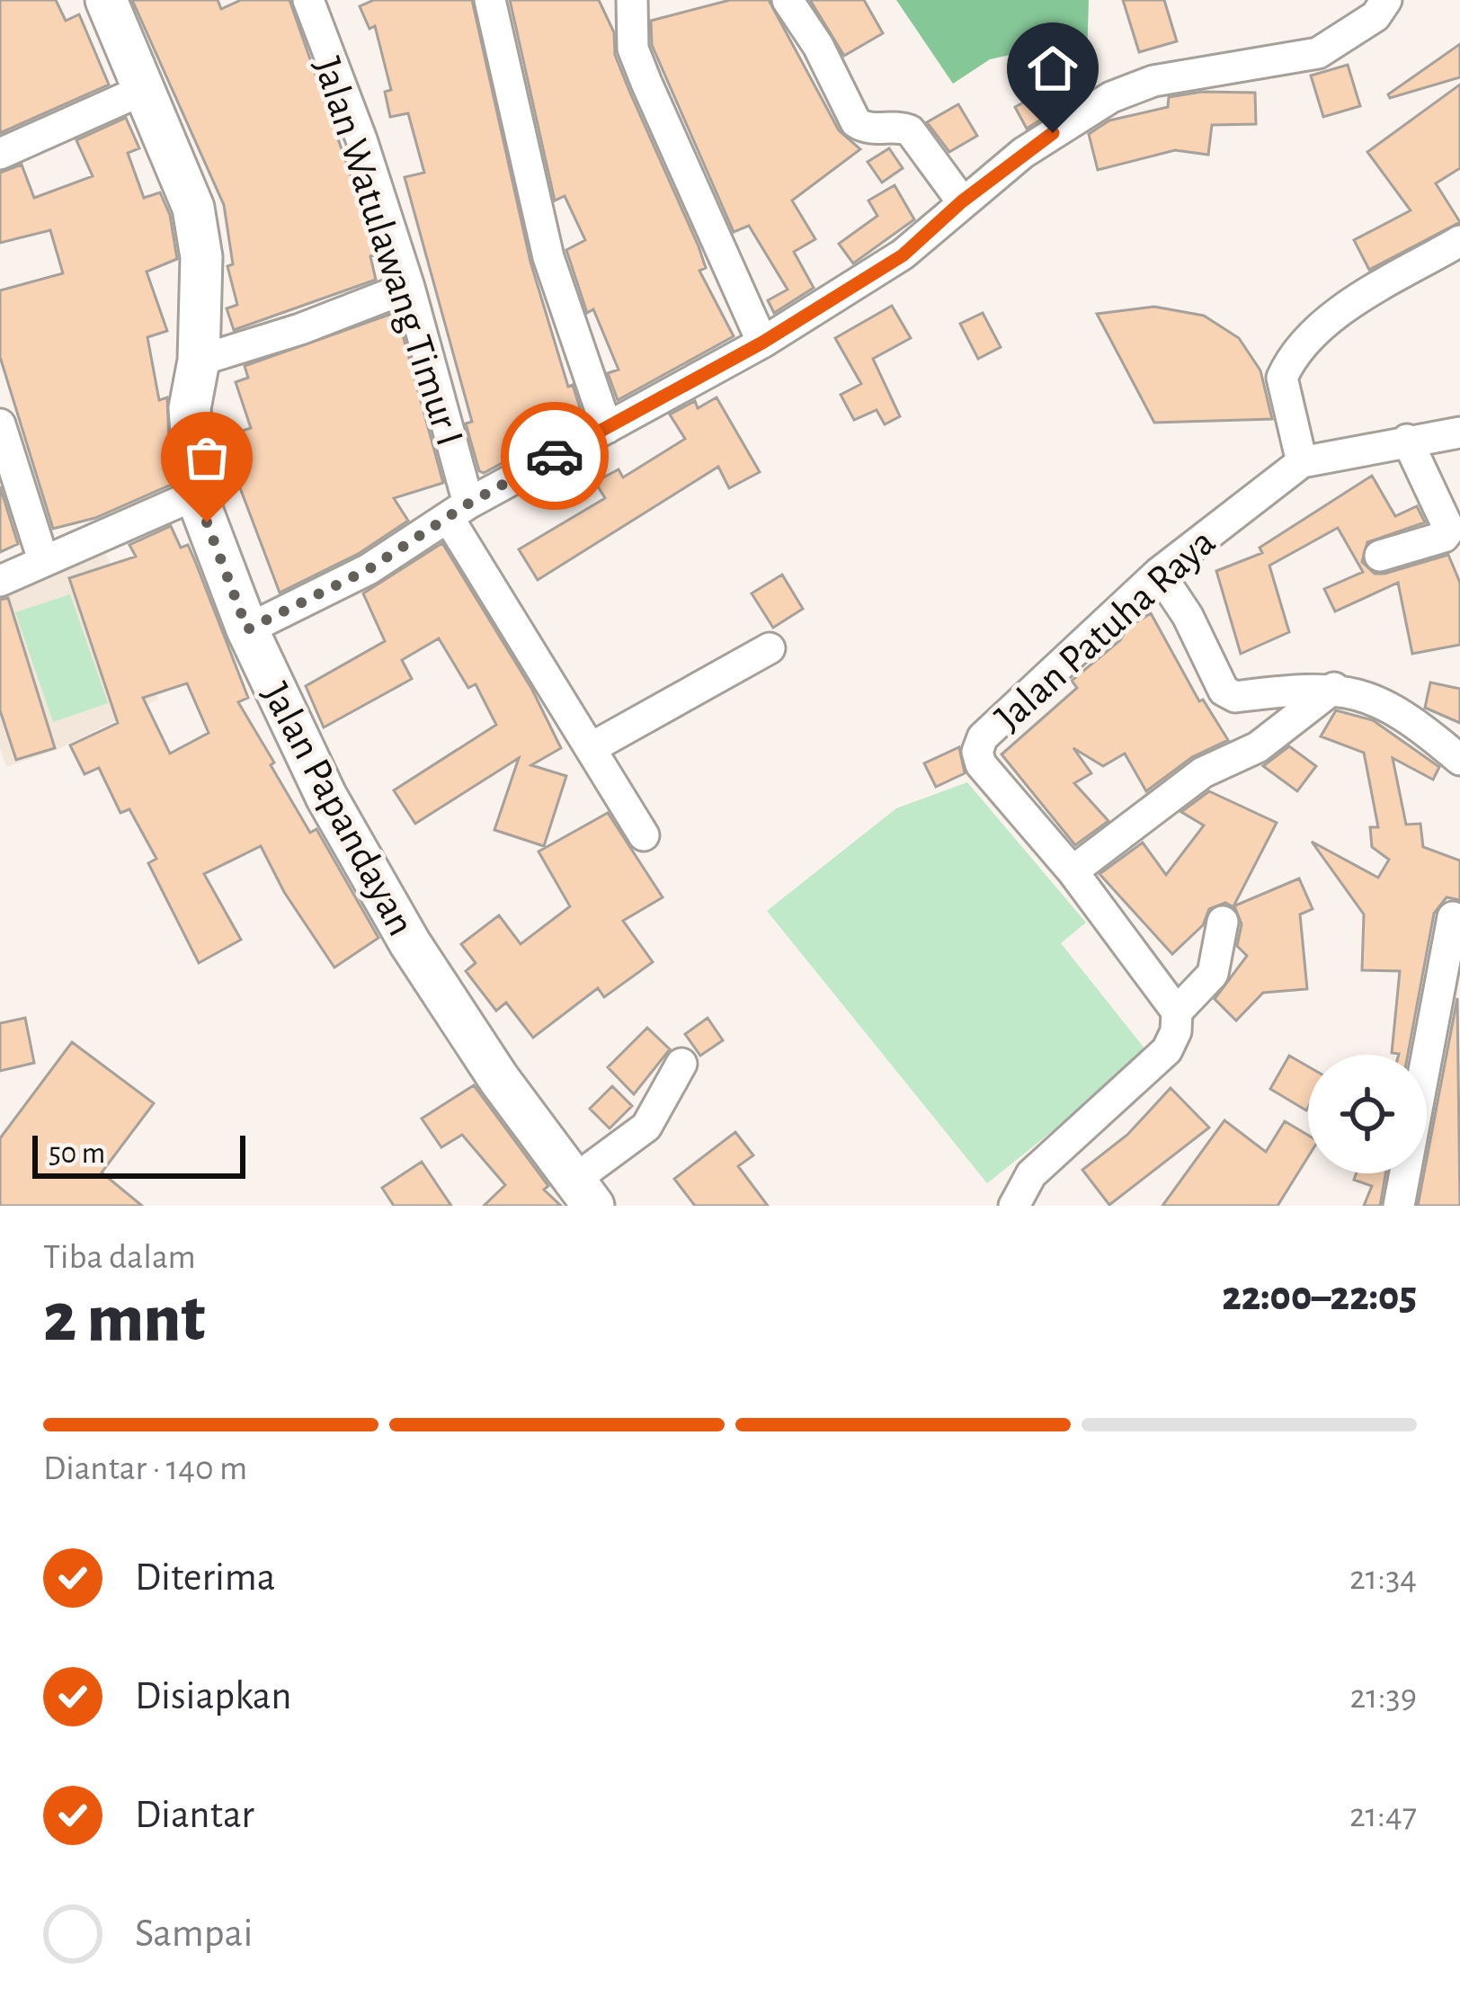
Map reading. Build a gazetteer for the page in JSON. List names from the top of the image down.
{
  "streets": {
    "main road": ["Jalan Papandayan"],
    "street": ["Jalan Watulawang Timur I", "Jalan Patuha Raya"]
  },
  "scale_bar": "50 m",
  "page": {
    "scale": "50 m",
    "heading": ["2 mnt", "Tiba dalam", "22:00–22:05"],
    "bar": "Diantar · 140 m",
    "list": [
      ["Diterima", "21:34"],
      ["Disiapkan", "21:39"],
      ["Diantar", "21:47"],
      "Sampai"
    ]
  }
}
